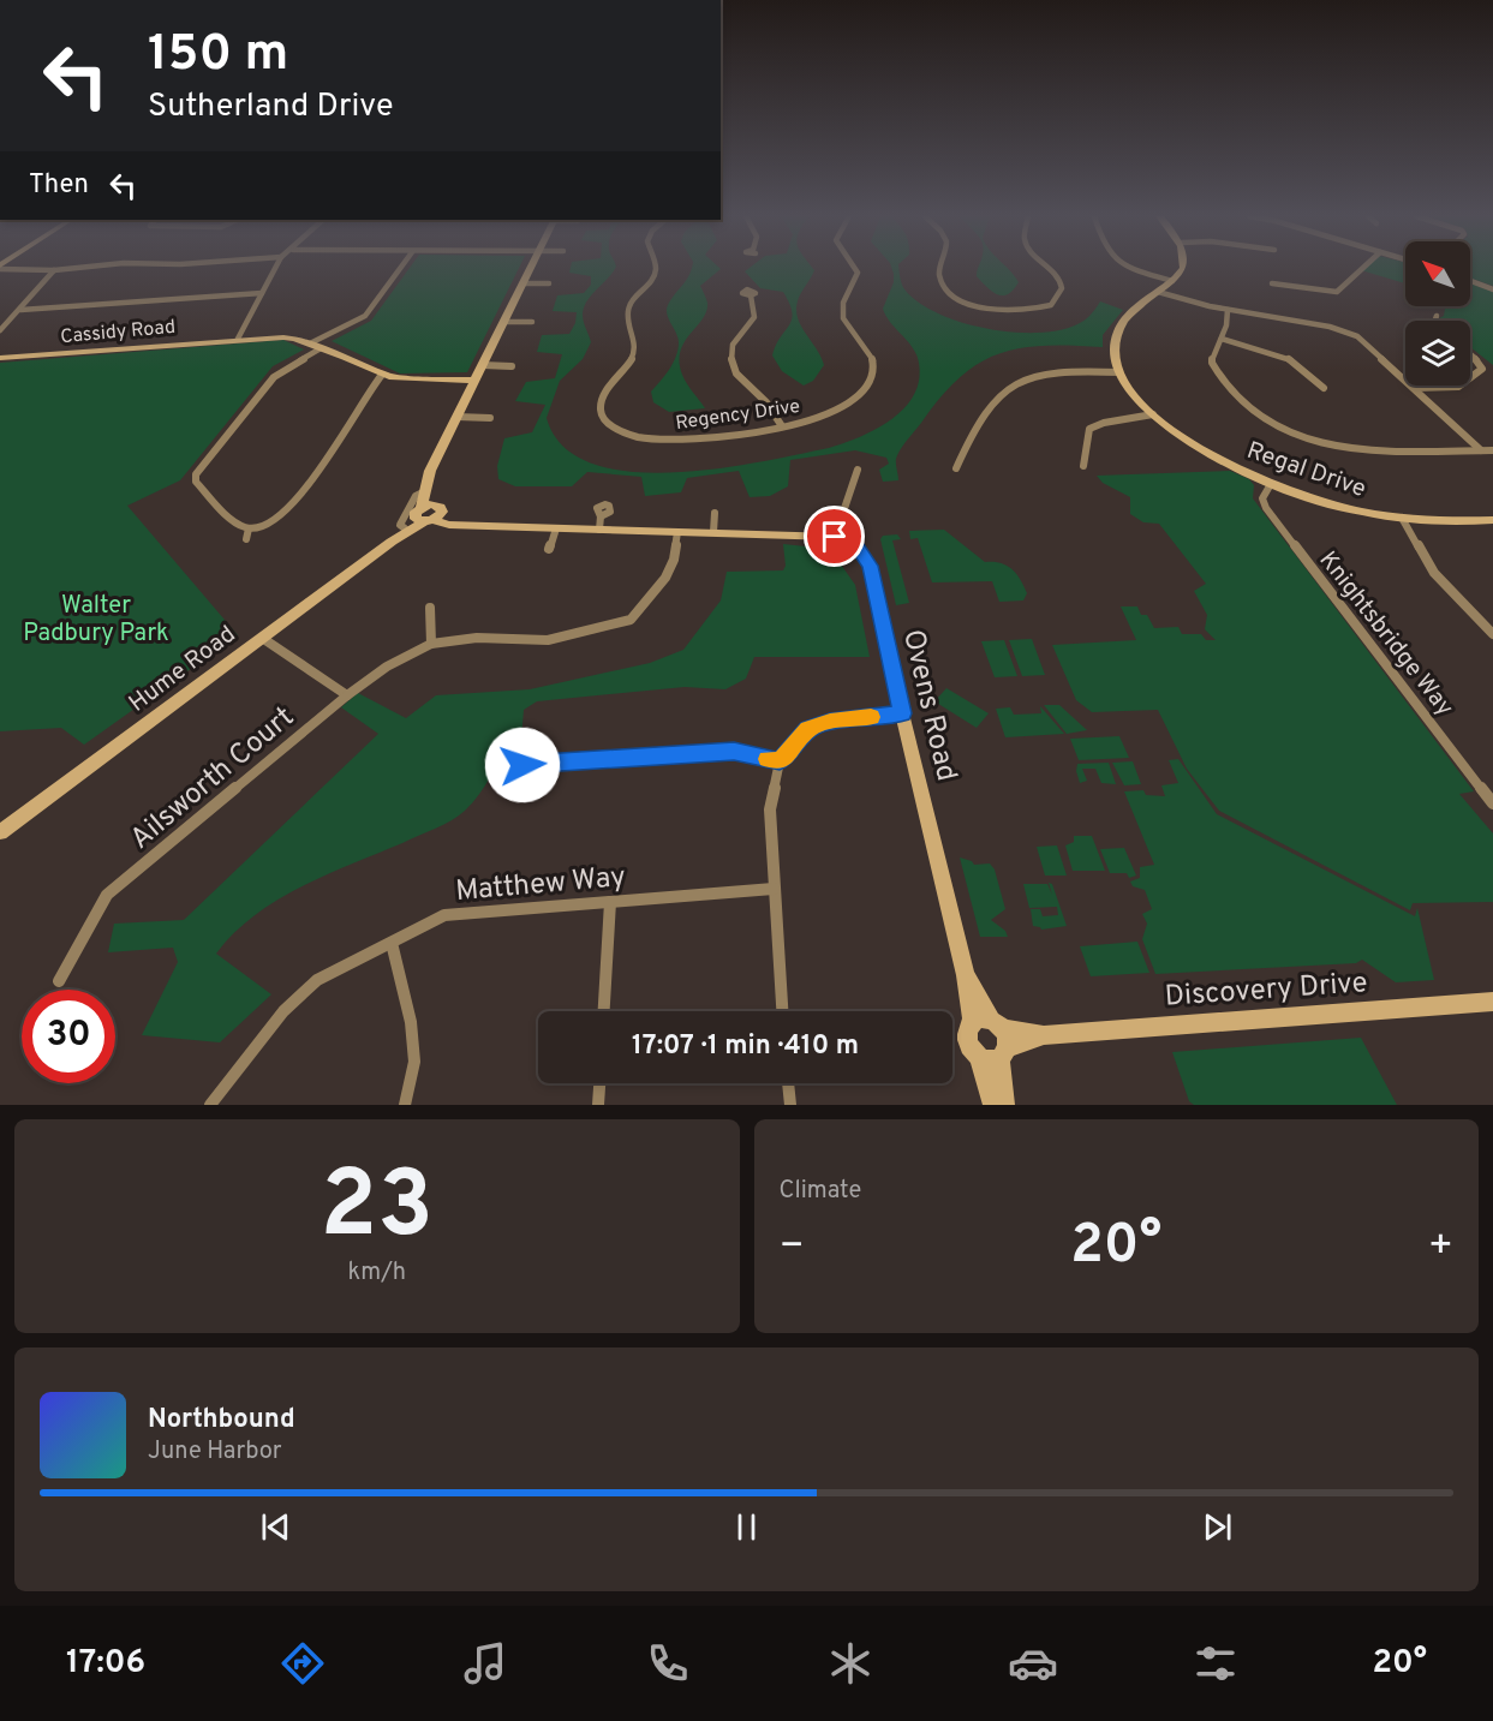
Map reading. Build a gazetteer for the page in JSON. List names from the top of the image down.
{
  "streets": {
    "street": [
      "Cassidy Road",
      "Regency Drive",
      "Regal Drive",
      "Knightsbridge Way",
      "Hume Road",
      "Ovens Road",
      "Ailsworth Court",
      "Matthew Way",
      "Discovery Drive"
    ]
  },
  "crossings": [
    ["Regal Drive", "Knightsbridge Way"],
    ["Ovens Road", "Discovery Drive"]
  ],
  "parks": ["Walter Padbury Park"],
  "north": "top left",
  "page": {
    "turn": ["150 m", "Sutherland Drive"],
    "then": "Then",
    "limit": "30",
    "trip": "17:07 · 1 min · 410 m",
    "tile": [
      ["23", "km/h"],
      "Climate"
    ],
    "heat": ["−", "20°", "+"],
    "song": ["Northbound", "June Harbor"],
    "tabs": ["17:06", "20°"]
  }
}
